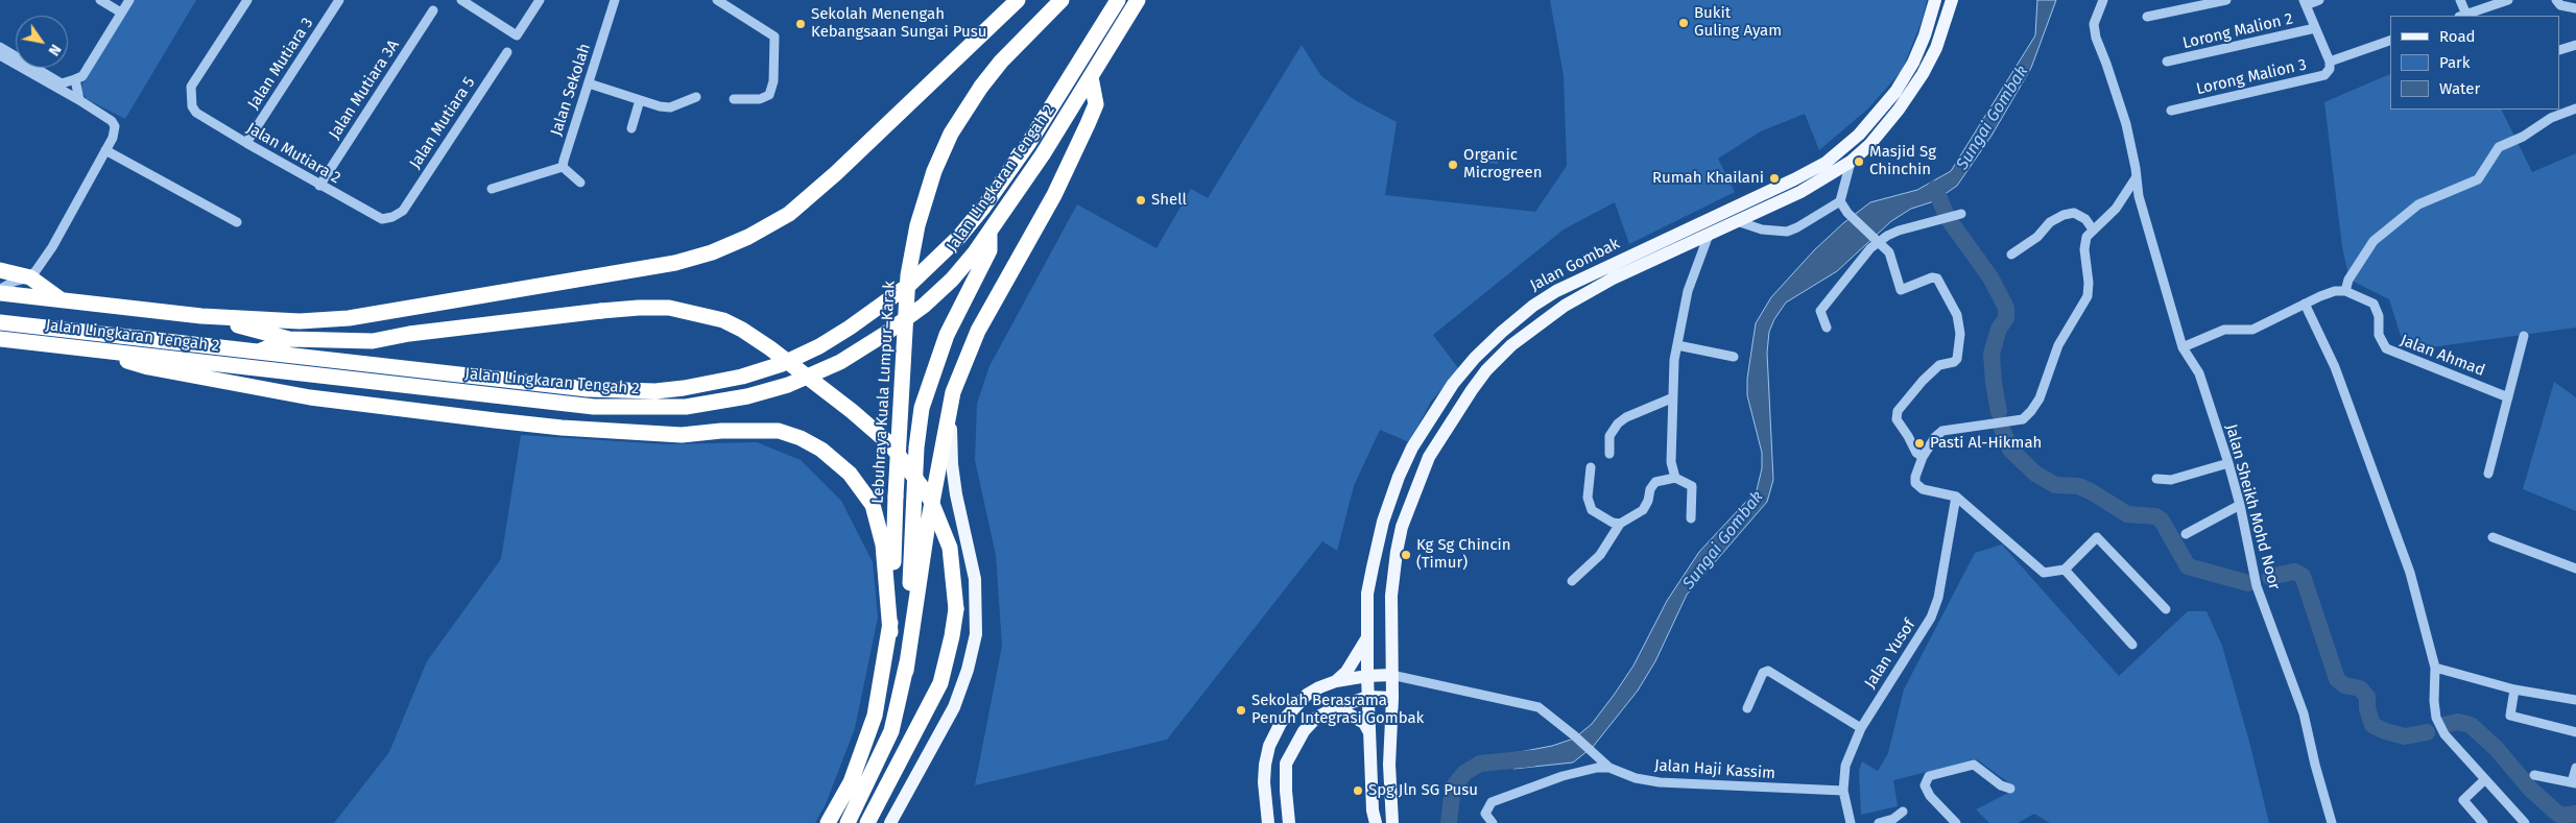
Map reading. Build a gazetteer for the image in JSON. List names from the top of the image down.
{
  "streets": {
    "highway": ["Jalan Lingkaran Tengah 2", "Lebuhraya Kuala Lumpur–Karak"],
    "main road": ["Jalan Gombak"],
    "street": [
      "Lorong Malion 2",
      "Jalan Mutiara 3",
      "Lorong Malion 3",
      "Jalan Mutiara 3A",
      "Jalan Sekolah",
      "Jalan Mutiara 5",
      "Jalan Mutiara 2",
      "Jalan Ahmad",
      "Jalan Sheikh Mohd Noor",
      "Jalan Yusof",
      "Jalan Haji Kassim"
    ]
  },
  "crossings": [
    ["Jalan Mutiara 3", "Jalan Mutiara 2"],
    ["Jalan Mutiara 3A", "Jalan Mutiara 2"],
    ["Jalan Mutiara 5", "Jalan Mutiara 2"],
    ["Jalan Yusof", "Jalan Haji Kassim"]
  ],
  "water": ["Sungai Gombak"],
  "places": [
    "Bukit Guling Ayam",
    "Sekolah Menengah Kebangsaan Sungai Pusu",
    "Masjid Sg Chinchin",
    "Organic Microgreen",
    "Rumah Khailani",
    "Shell",
    "Pasti Al-Hikmah",
    "Kg Sg Chincin (Timur)",
    "Sekolah Berasrama Penuh Integrasi Gombak",
    "Spg Jln SG Pusu"
  ],
  "legend": ["Road", "Park", "Water"],
  "north": "bottom right"
}
